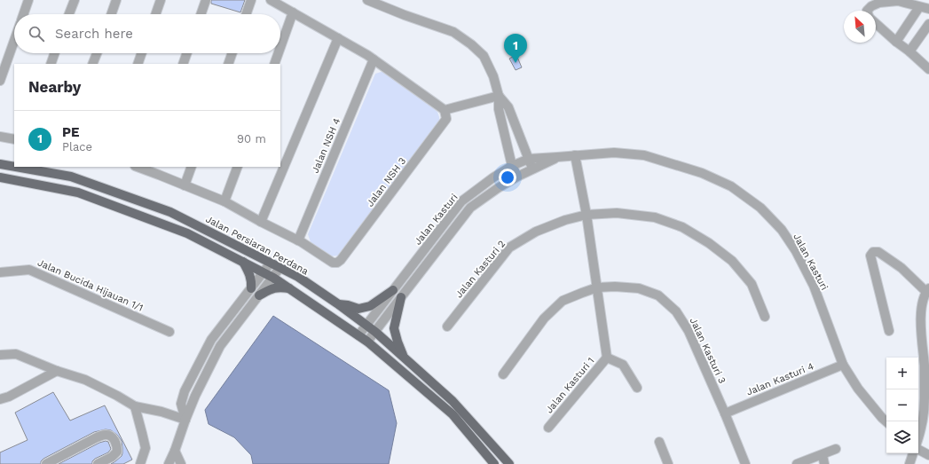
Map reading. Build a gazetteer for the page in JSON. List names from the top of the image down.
{
  "streets": {
    "main road": ["Jalan Persiaran Perdana"],
    "street": [
      "Jalan NSH 4",
      "Jalan NSH 3",
      "Jalan Kasturi",
      "Jalan Kasturi 2",
      "Jalan Bucida Hijauan 1/1",
      "Jalan Kasturi 3",
      "Jalan Kasturi 4",
      "Jalan Kasturi 1"
    ]
  },
  "crossings": [
    ["Jalan NSH 4", "Jalan NSH 3"],
    ["Jalan Kasturi", "Jalan Persiaran Perdana"],
    ["Jalan Kasturi", "Jalan Kasturi 4"],
    ["Jalan Kasturi 3", "Jalan Kasturi 4"]
  ],
  "north": "top left",
  "page": {
    "search": "Search here",
    "pins": "1",
    "heading": "Nearby",
    "list": [
      {
        "mark": "1",
        "name": "PE",
        "note": "Place",
        "value": "90 m"
      }
    ],
    "map_buttons": ["+", "−"]
  }
}
